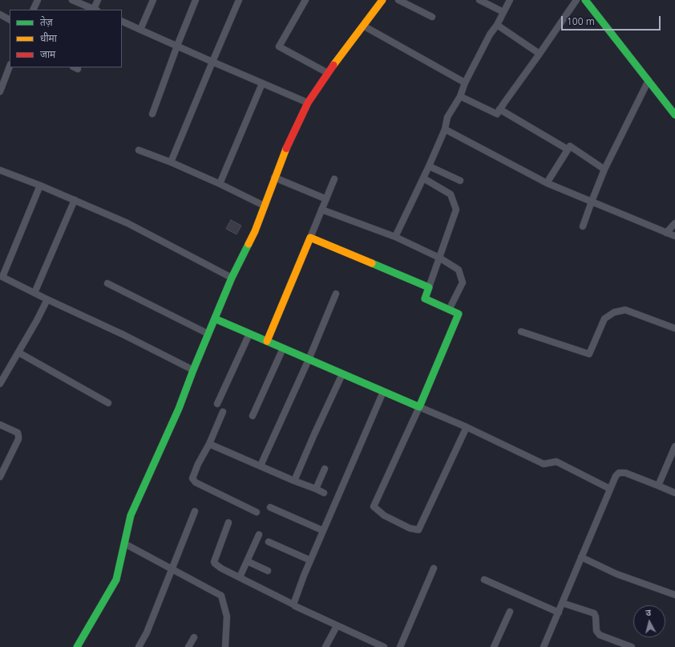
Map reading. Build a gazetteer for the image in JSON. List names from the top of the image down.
{
  "legend": ["तेज़", "धीमा", "जाम"],
  "scale_bar": "100 m",
  "north": "top"
}
